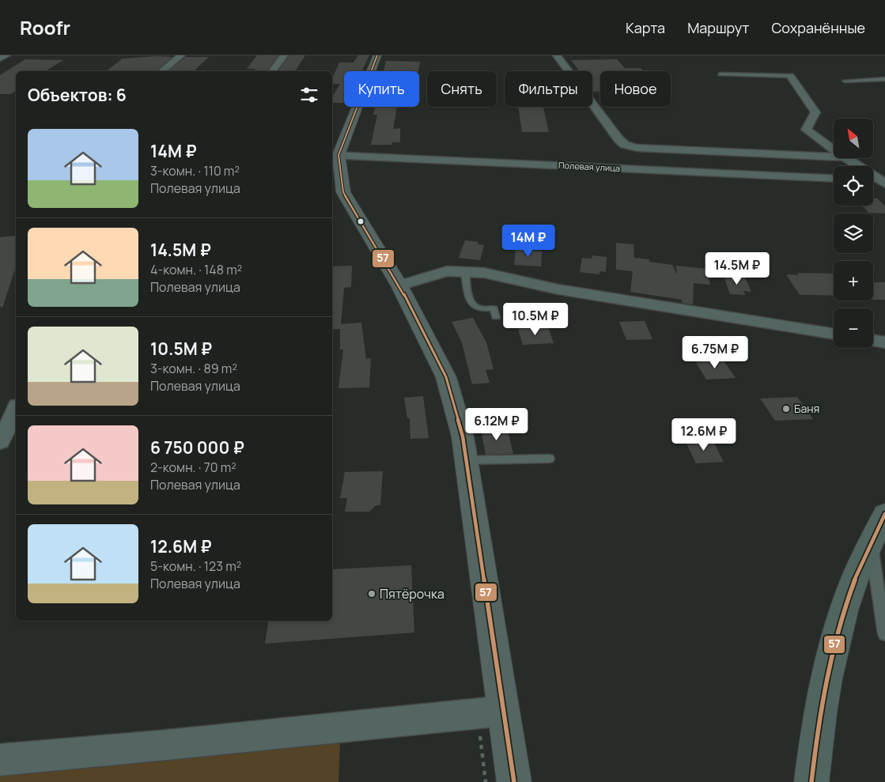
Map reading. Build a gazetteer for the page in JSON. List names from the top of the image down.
{
  "streets": {
    "street": ["Полевая улица"]
  },
  "places": ["Баня", "Пятёрочка"],
  "lines": ["transit line 57"],
  "north": "top left",
  "page": {
    "header": "Roofr",
    "nav": ["Карта", "Маршрут", "Сохранённые"],
    "chip": [
      "Купить",
      "Снять",
      "Фильтры",
      "Новое"
    ],
    "heading": "Объектов: 6",
    "map_buttons": ["+", "−"],
    "list": [
      {
        "name": "14M ₽",
        "note": "3-комн. · 110 m² · Полевая улица"
      },
      {
        "name": "14.5M ₽",
        "note": "4-комн. · 148 m² · Полевая улица"
      },
      {
        "name": "10.5M ₽",
        "note": "3-комн. · 89 m² · Полевая улица"
      },
      {
        "name": "6 750 000 ₽",
        "note": "2-комн. · 70 m² · Полевая улица"
      },
      {
        "name": "12.6M ₽",
        "note": "5-комн. · 123 m² · Полевая улица"
      }
    ],
    "price": [
      "14M ₽",
      "14.5M ₽",
      "10.5M ₽",
      "6.75M ₽",
      "6.12M ₽",
      "12.6M ₽"
    ]
  }
}
